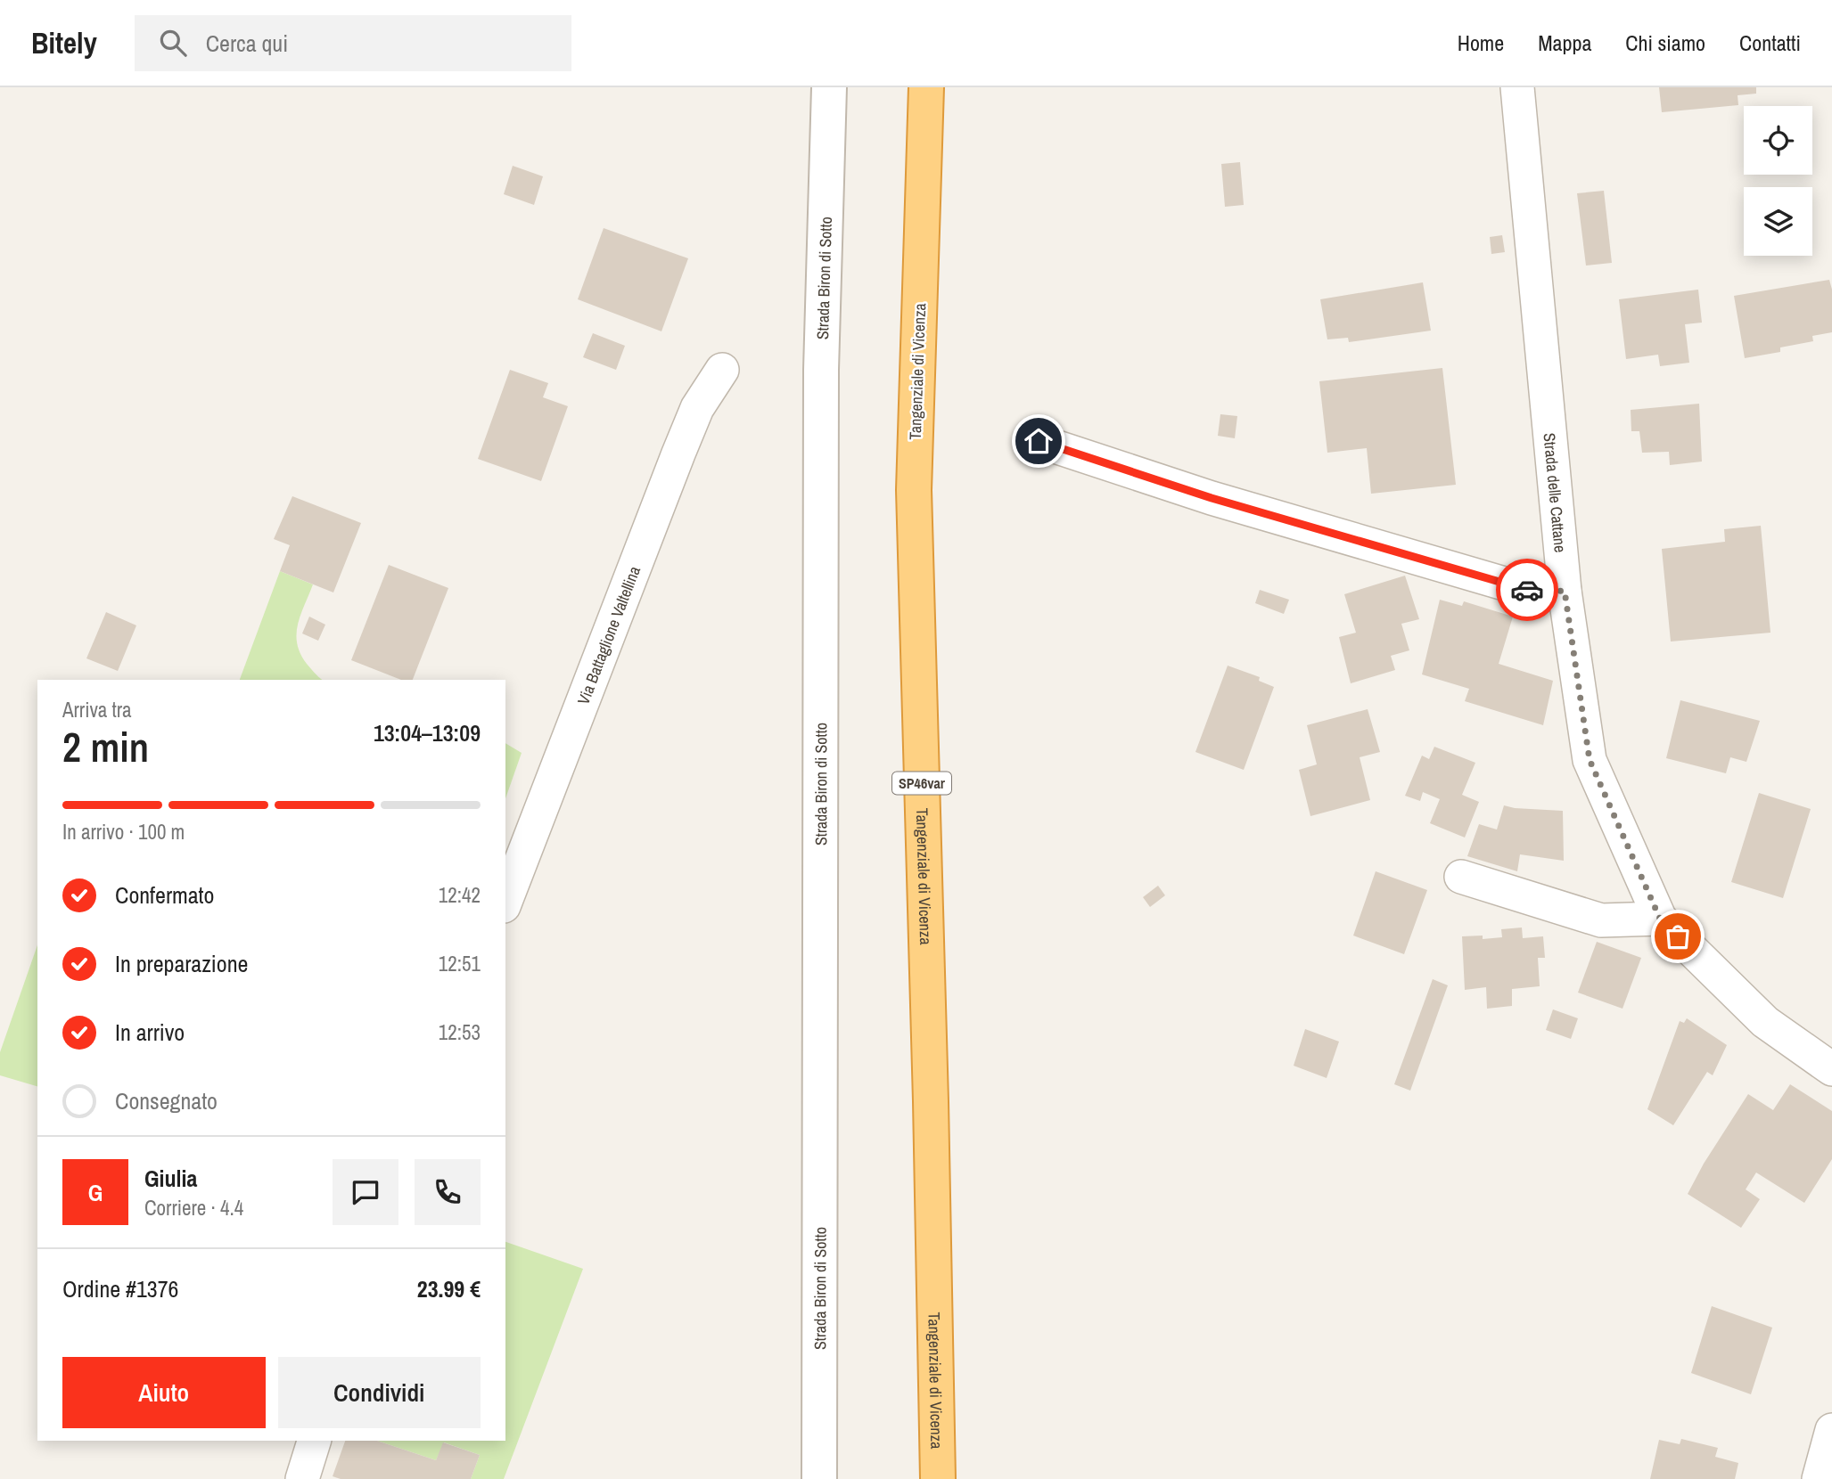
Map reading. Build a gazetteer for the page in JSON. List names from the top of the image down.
{
  "streets": {
    "highway": ["Tangenziale di Vicenza", "SP46var"],
    "street": ["Strada Biron di Sotto", "Strada delle Cattane", "Via Battaglione Valtellina"]
  },
  "page": {
    "header": "Bitely",
    "search": "Cerca qui",
    "nav": [
      "Home",
      "Mappa",
      "Chi siamo",
      "Contatti"
    ],
    "heading": ["2 min", "Arriva tra", "13:04–13:09"],
    "panel": [
      "Giulia",
      "Corriere · 4.4",
      "Ordine #1376",
      "23.99 €"
    ],
    "bar": "In arrivo · 100 m",
    "list": [
      ["Confermato", "12:42"],
      ["In preparazione", "12:51"],
      ["In arrivo", "12:53"],
      "Consegnato"
    ],
    "round": "G",
    "buttons": ["Aiuto", "Condividi"]
  }
}
